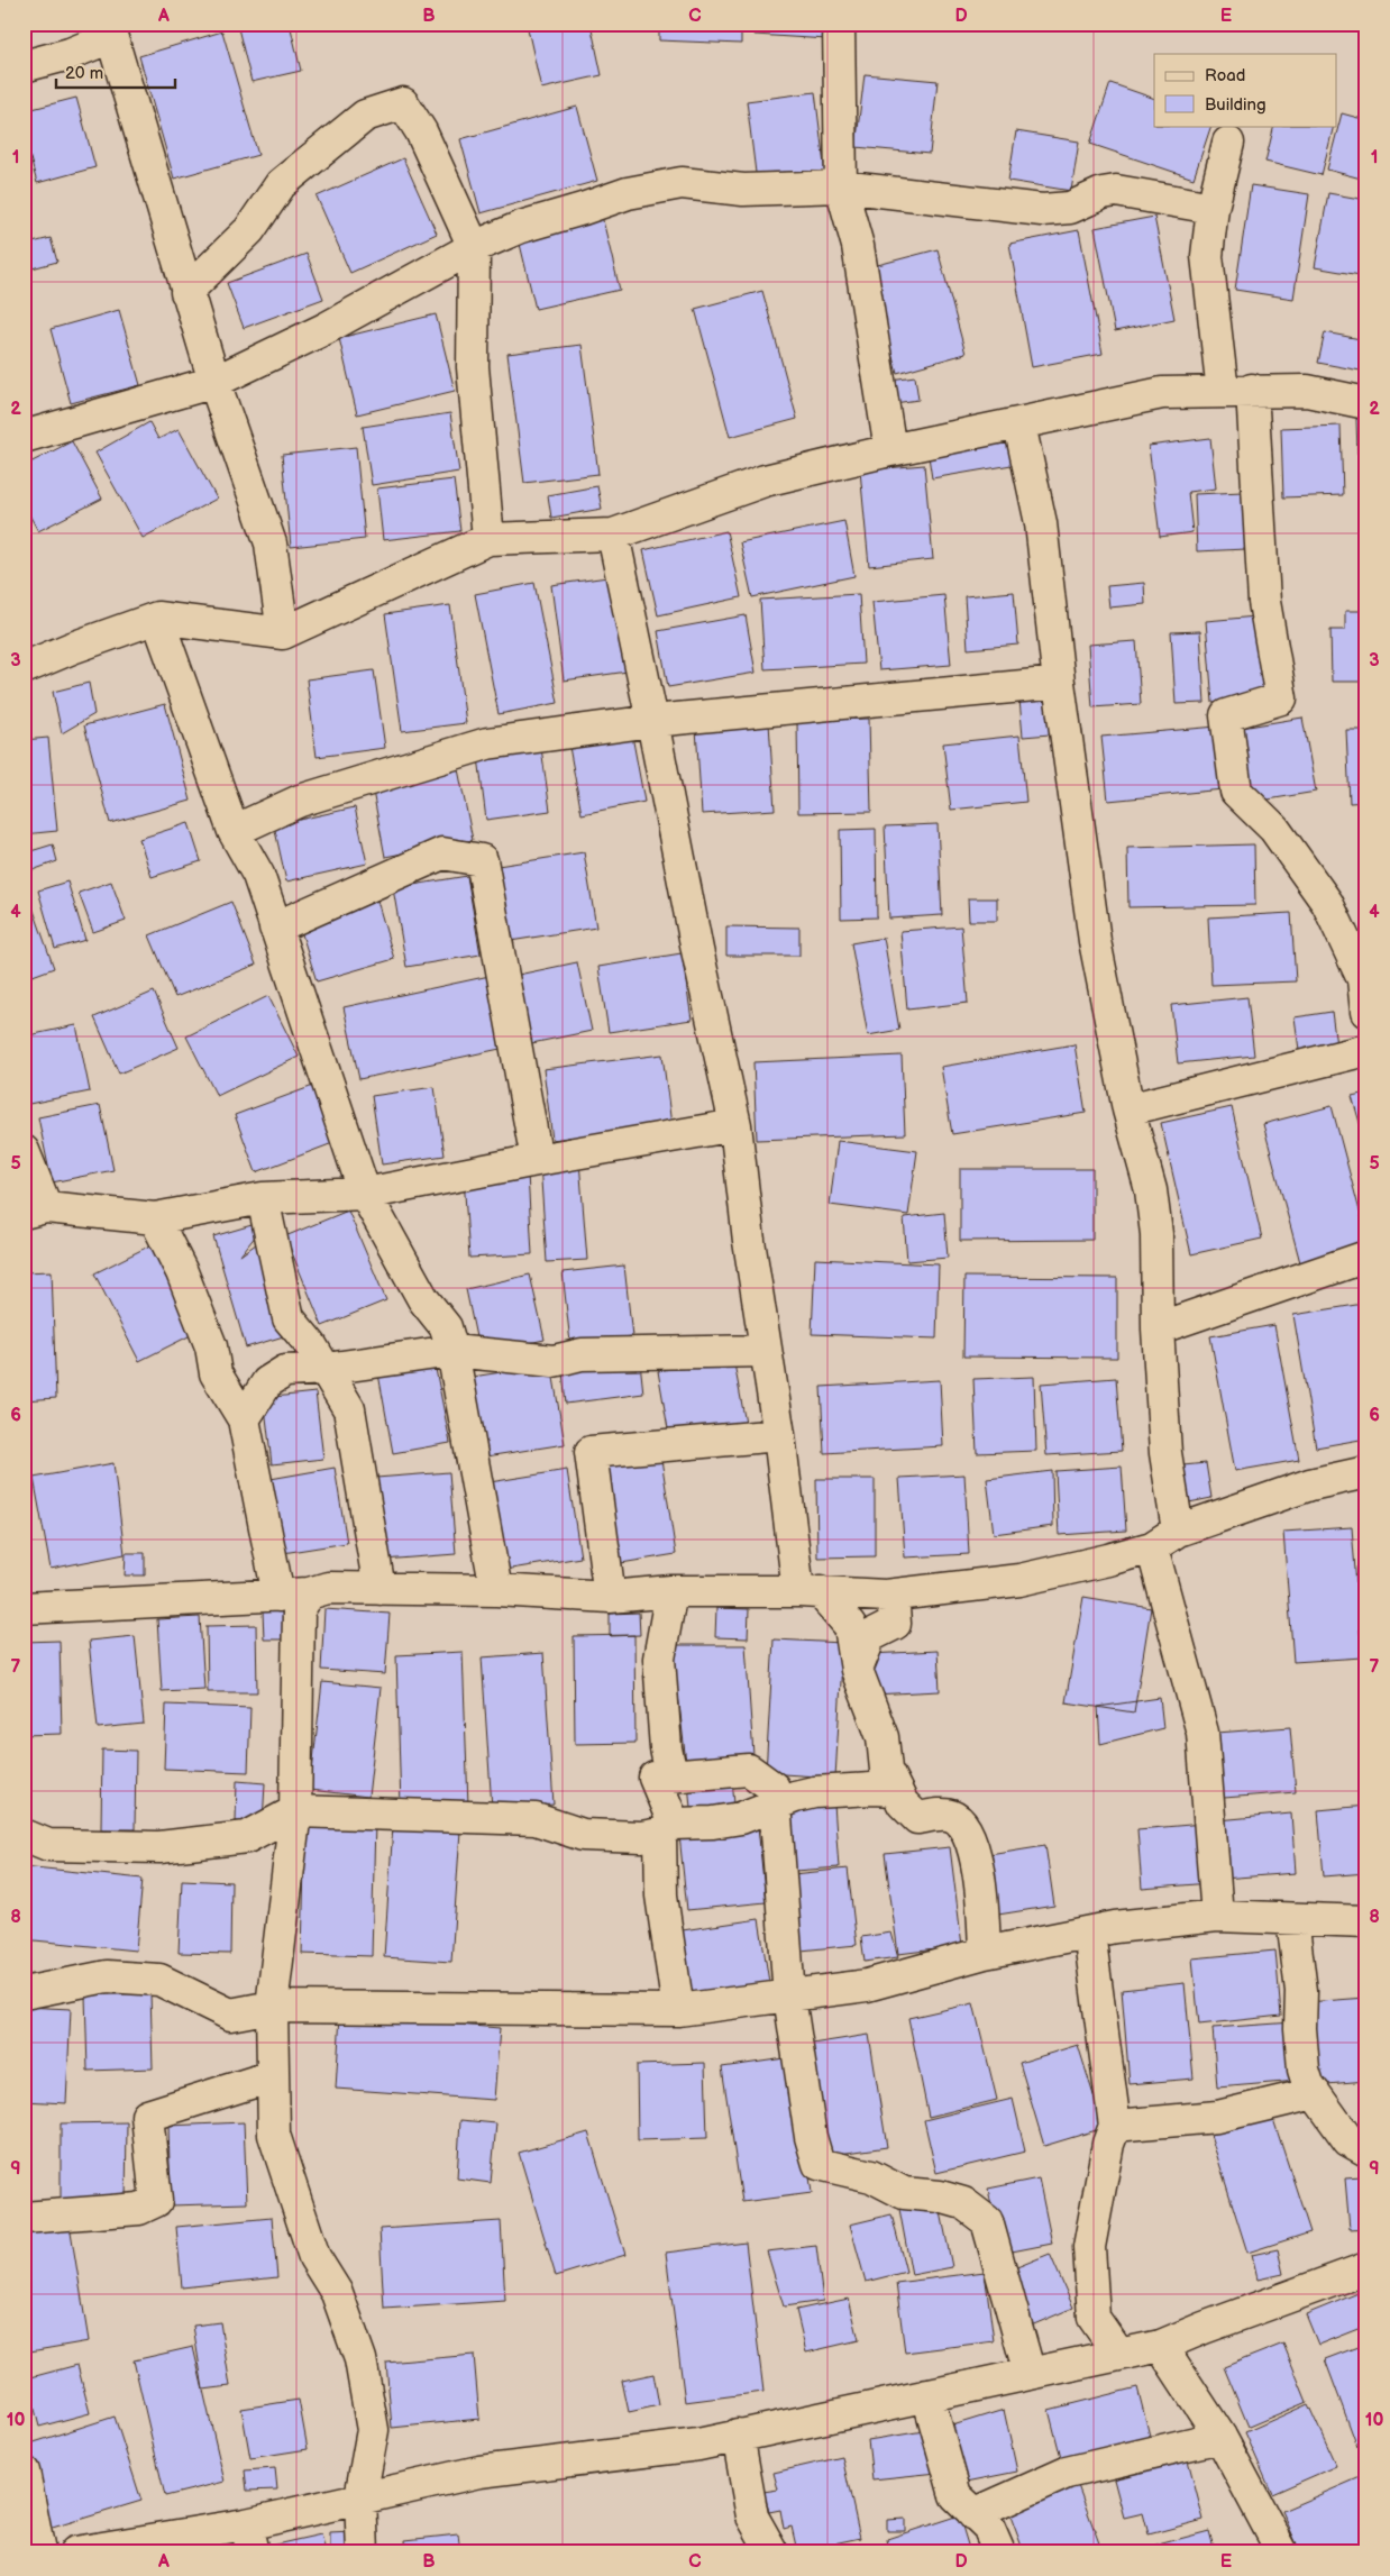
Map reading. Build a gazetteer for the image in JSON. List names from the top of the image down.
{
  "legend": ["Road", "Building"],
  "scale_bar": "20 m",
  "grid": {
    "columns": [
      "A",
      "B",
      "C",
      "D",
      "E"
    ],
    "rows": [
      "1",
      "2",
      "3",
      "4",
      "5",
      "6",
      "7",
      "8",
      "9",
      "10"
    ]
  }
}
